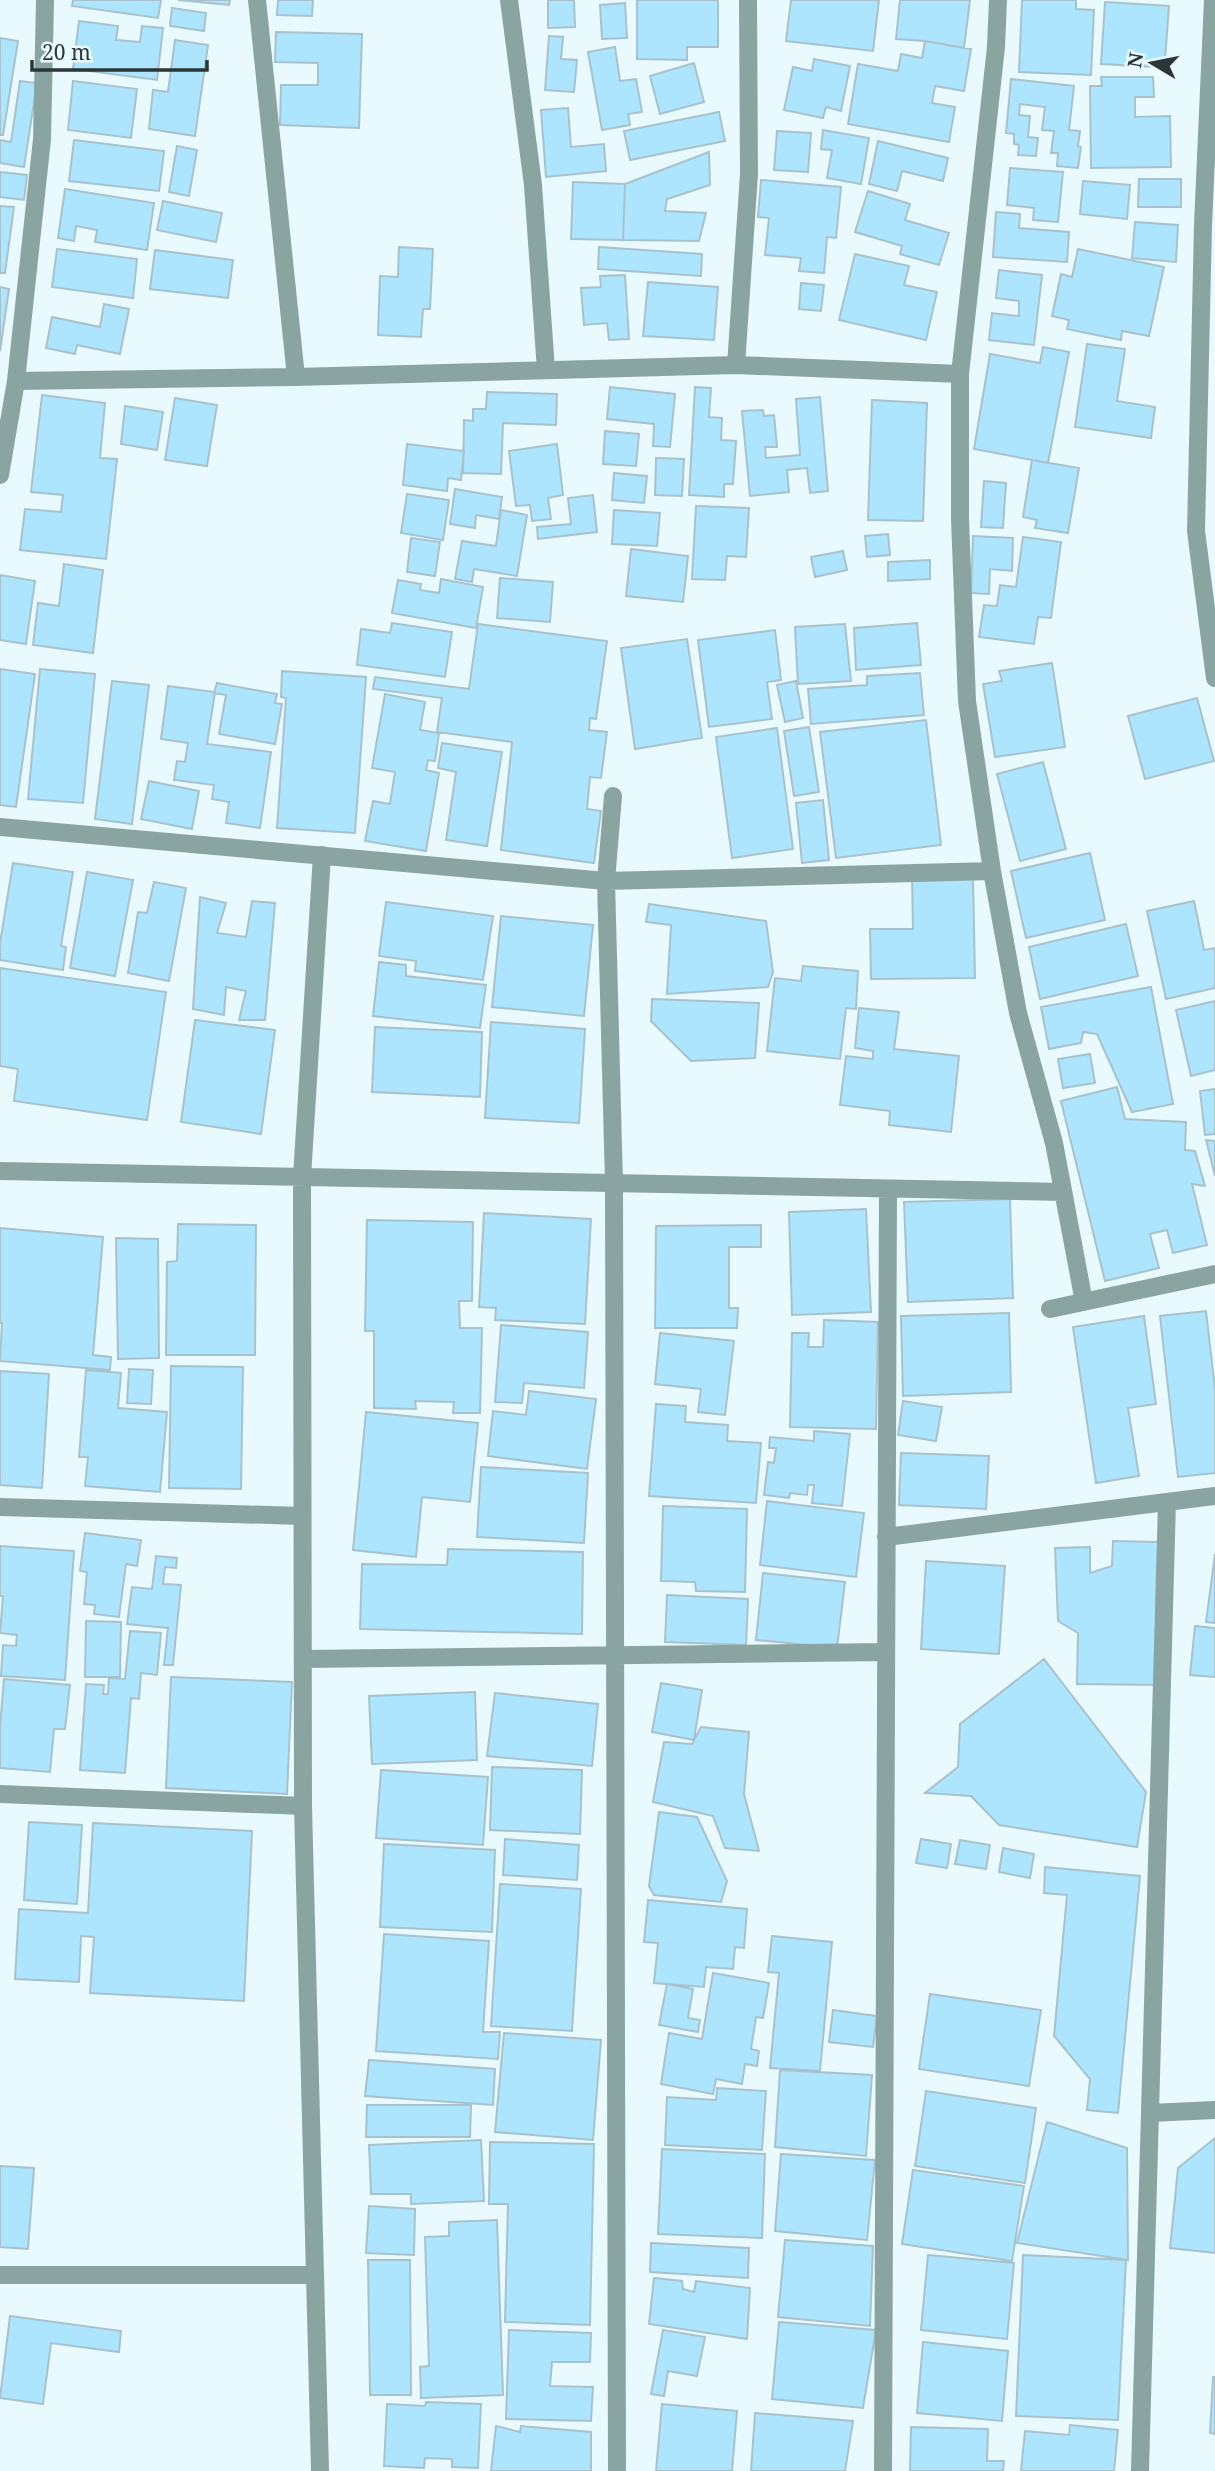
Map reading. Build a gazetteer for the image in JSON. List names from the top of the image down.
{
  "scale_bar": "20 m",
  "north": "left"
}
